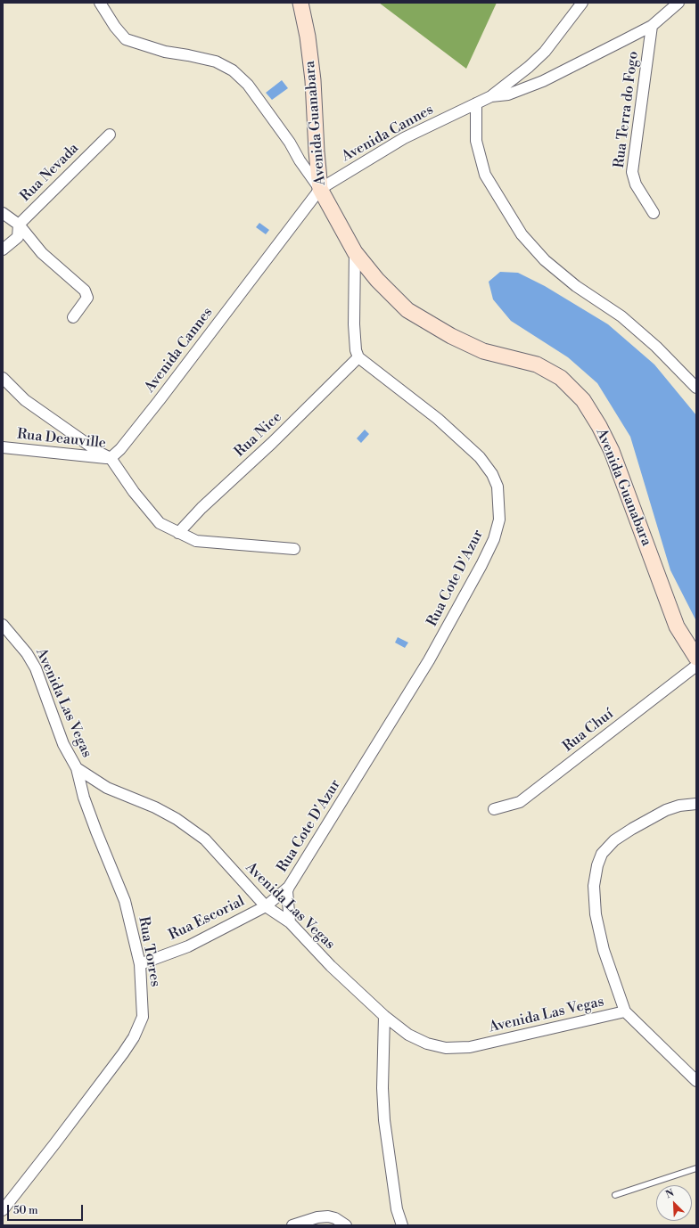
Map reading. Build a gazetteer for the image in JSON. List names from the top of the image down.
{
  "streets": {
    "street": [
      "Rua Terra do Fogo",
      "Avenida Guanabara",
      "Avenida Cannes",
      "Rua Nevada",
      "Rua Nice",
      "Rua Deauville",
      "Rua Cote D'Azur",
      "Avenida Las Vegas",
      "Rua Chuí",
      "Rua Escorial",
      "Rua Torres"
    ]
  },
  "crossings": [
    ["Rua Terra do Fogo", "Avenida Cannes"],
    ["Avenida Guanabara", "Avenida Cannes"],
    ["Avenida Cannes", "Rua Deauville"],
    ["Rua Nice", "Rua Deauville"],
    ["Rua Nice", "Rua Cote D'Azur"],
    ["Rua Cote D'Azur", "Avenida Las Vegas"],
    ["Rua Cote D'Azur", "Rua Escorial"],
    ["Avenida Las Vegas", "Rua Escorial"],
    ["Avenida Las Vegas", "Rua Torres"],
    ["Rua Escorial", "Rua Torres"]
  ],
  "scale_bar": "50 m",
  "north": "top left"
}
